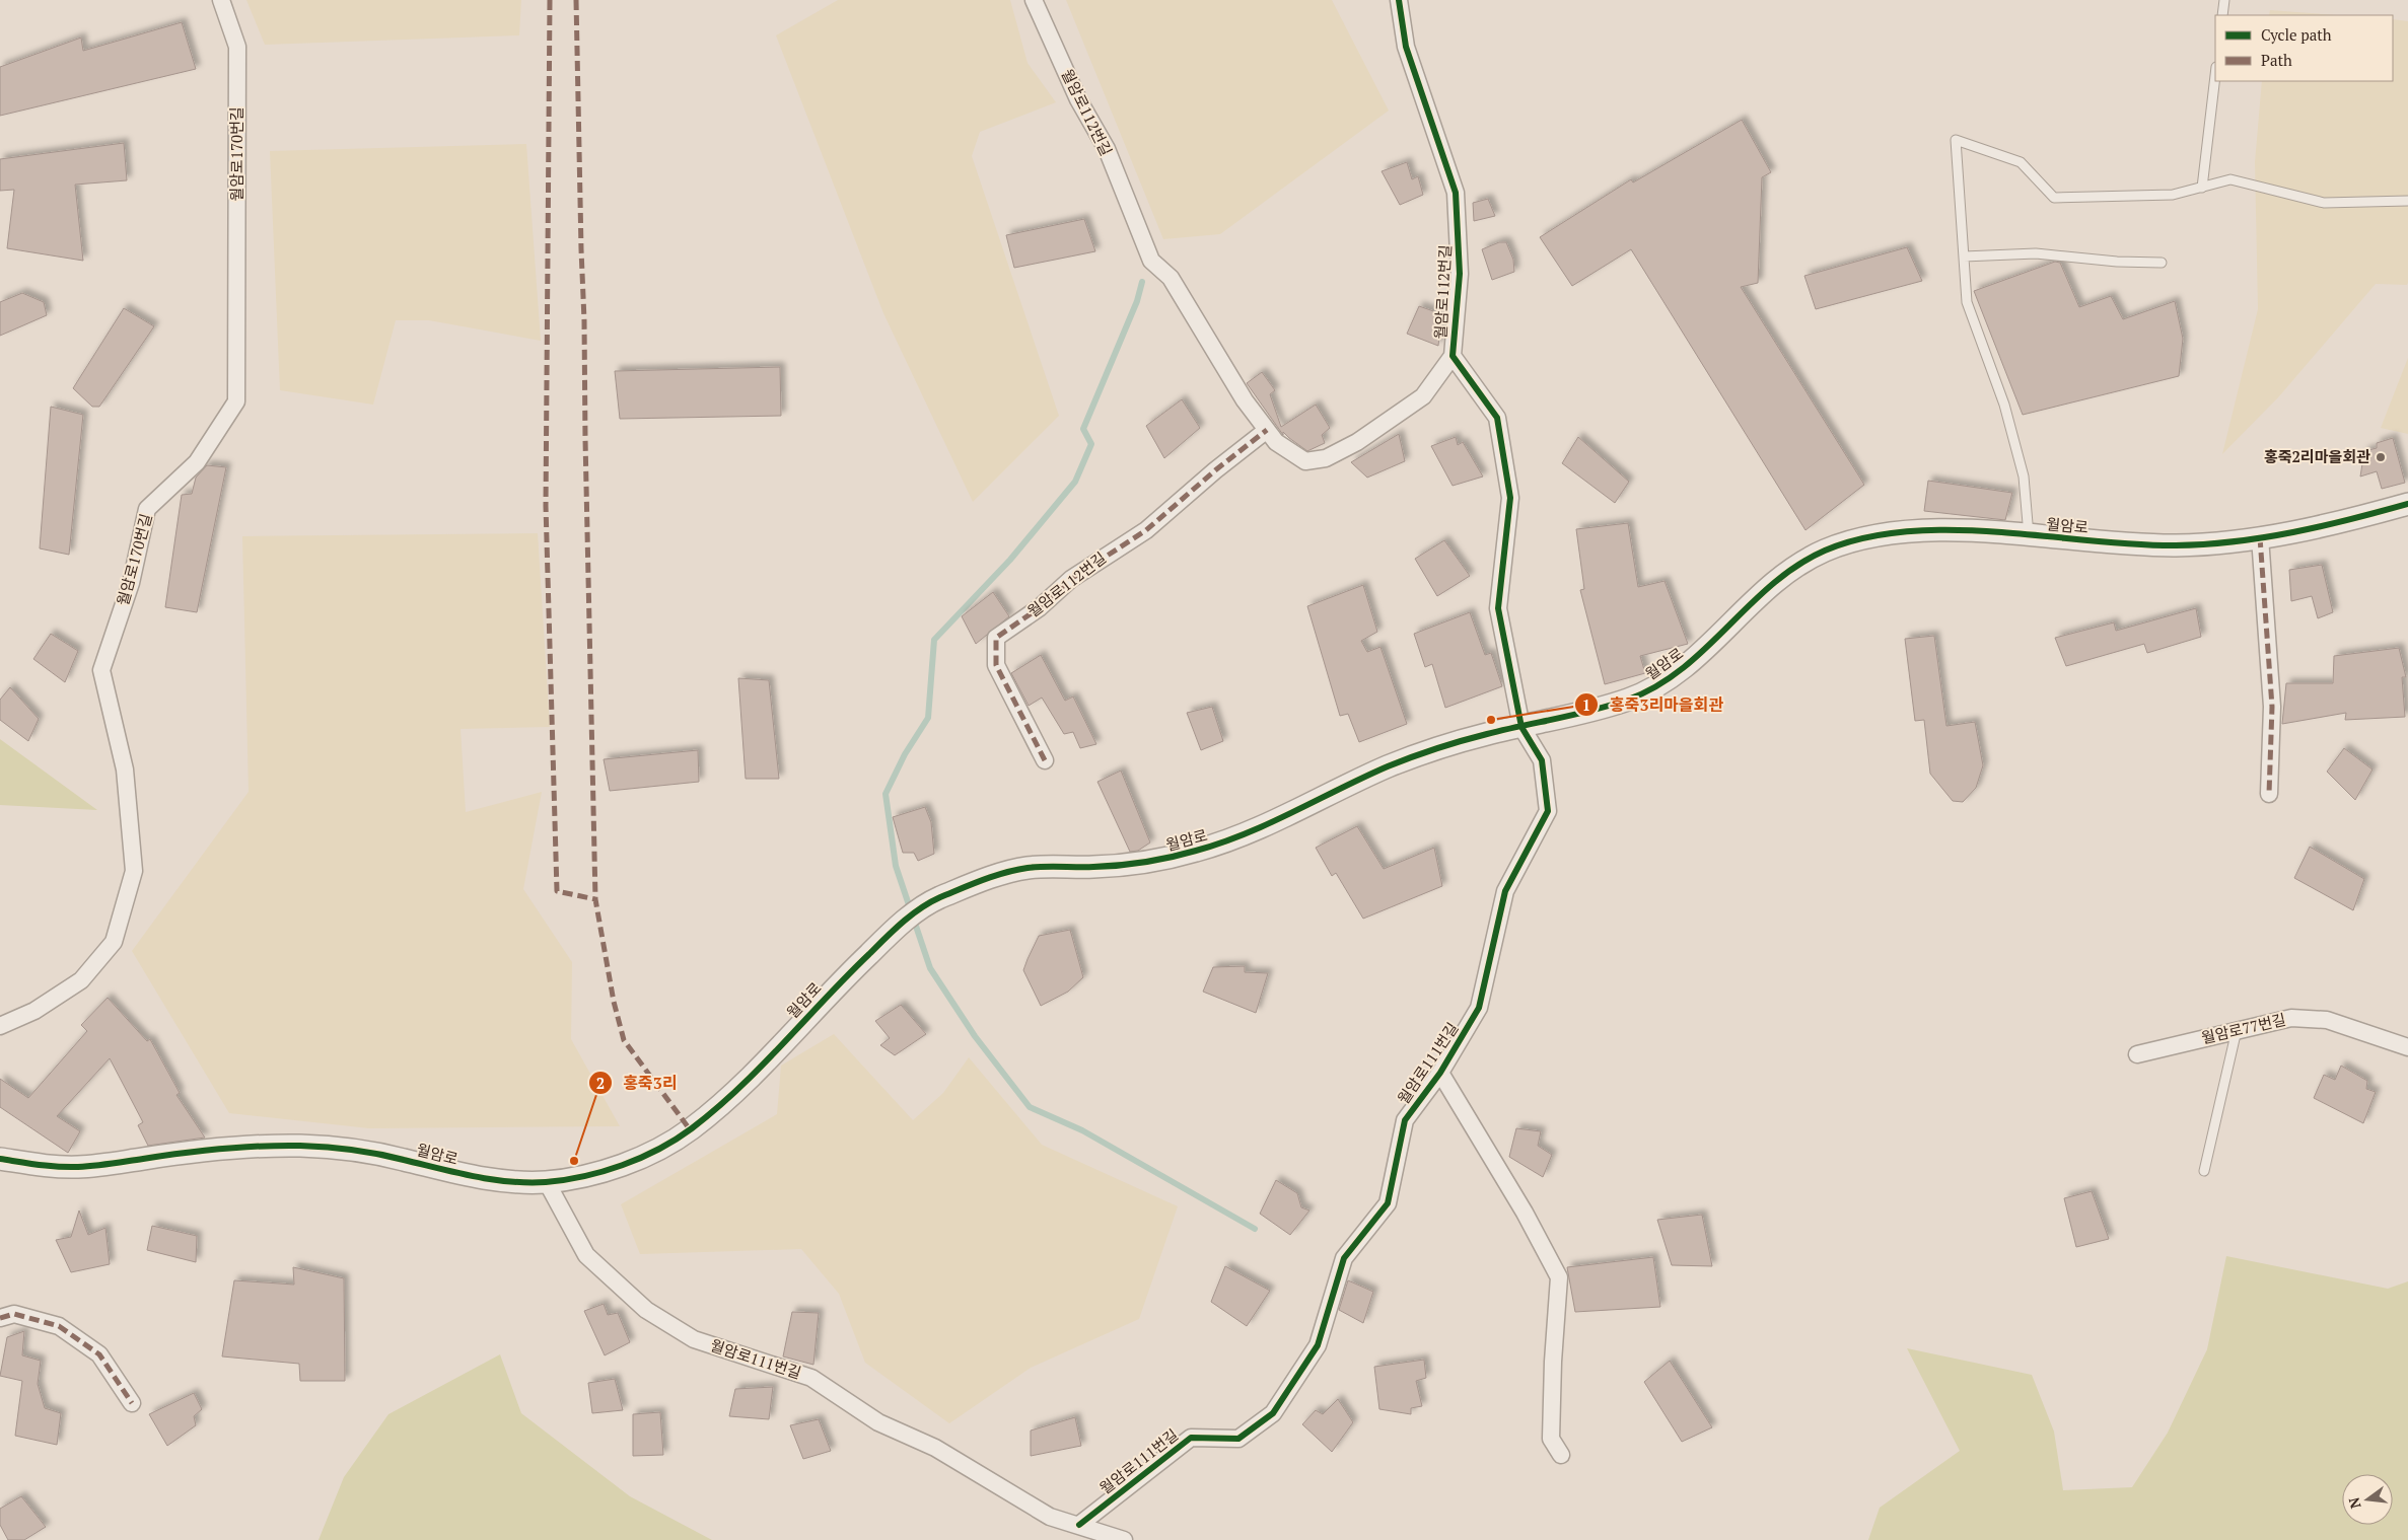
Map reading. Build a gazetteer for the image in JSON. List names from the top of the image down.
{
  "streets": {
    "street": [
      "월암로112번길",
      "월암로170번길",
      "월암로",
      "월암로77번길",
      "월암로111번길"
    ]
  },
  "crossings": [
    ["월암로112번길", "월암로"],
    ["월암로112번길", "월암로111번길"],
    ["월암로", "월암로111번길"]
  ],
  "places": ["홍죽2리마을회관", "홍죽3리마을회관", "홍죽3리"],
  "legend": ["Cycle path", "Path"],
  "north": "left"
}
